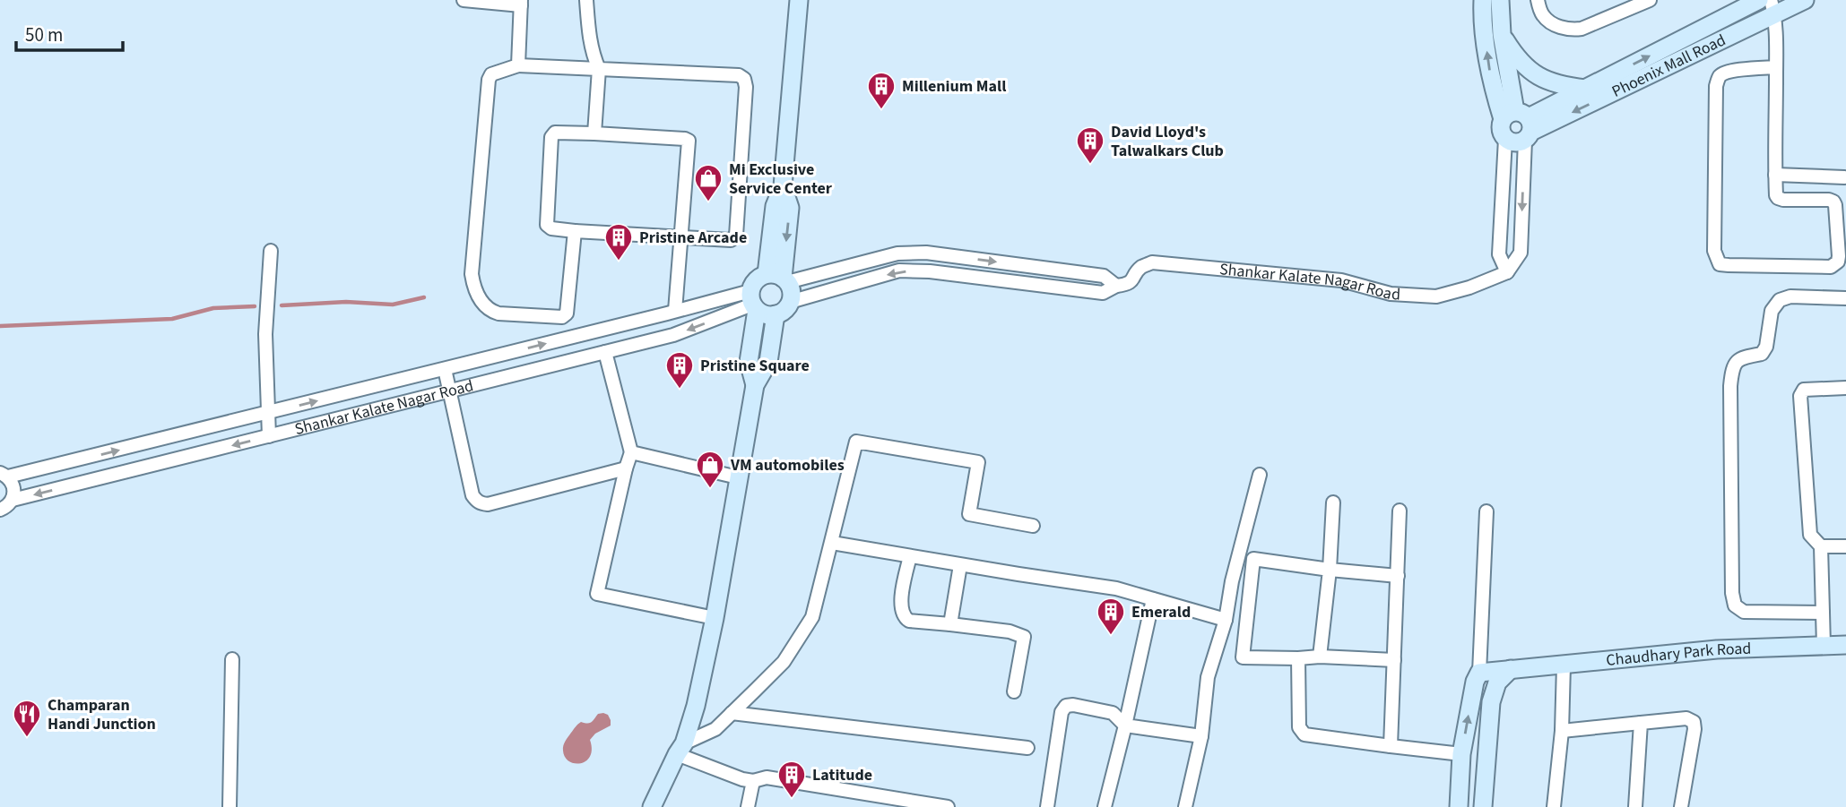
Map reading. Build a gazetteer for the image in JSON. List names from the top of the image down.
{
  "streets": {
    "street": ["Phoenix Mall Road", "Shankar Kalate Nagar Road", "Chaudhary Park Road"]
  },
  "places": {
    "building": [
      "Millenium Mall",
      "David Lloyd's Talwalkars Club",
      "Pristine Arcade",
      "Pristine Square",
      "Emerald",
      "Latitude"
    ],
    "shop": ["Mi Exclusive Service Center", "VM automobiles"],
    "restaurant": ["Champaran Handi Junction"]
  },
  "scale_bar": "50 m"
}
